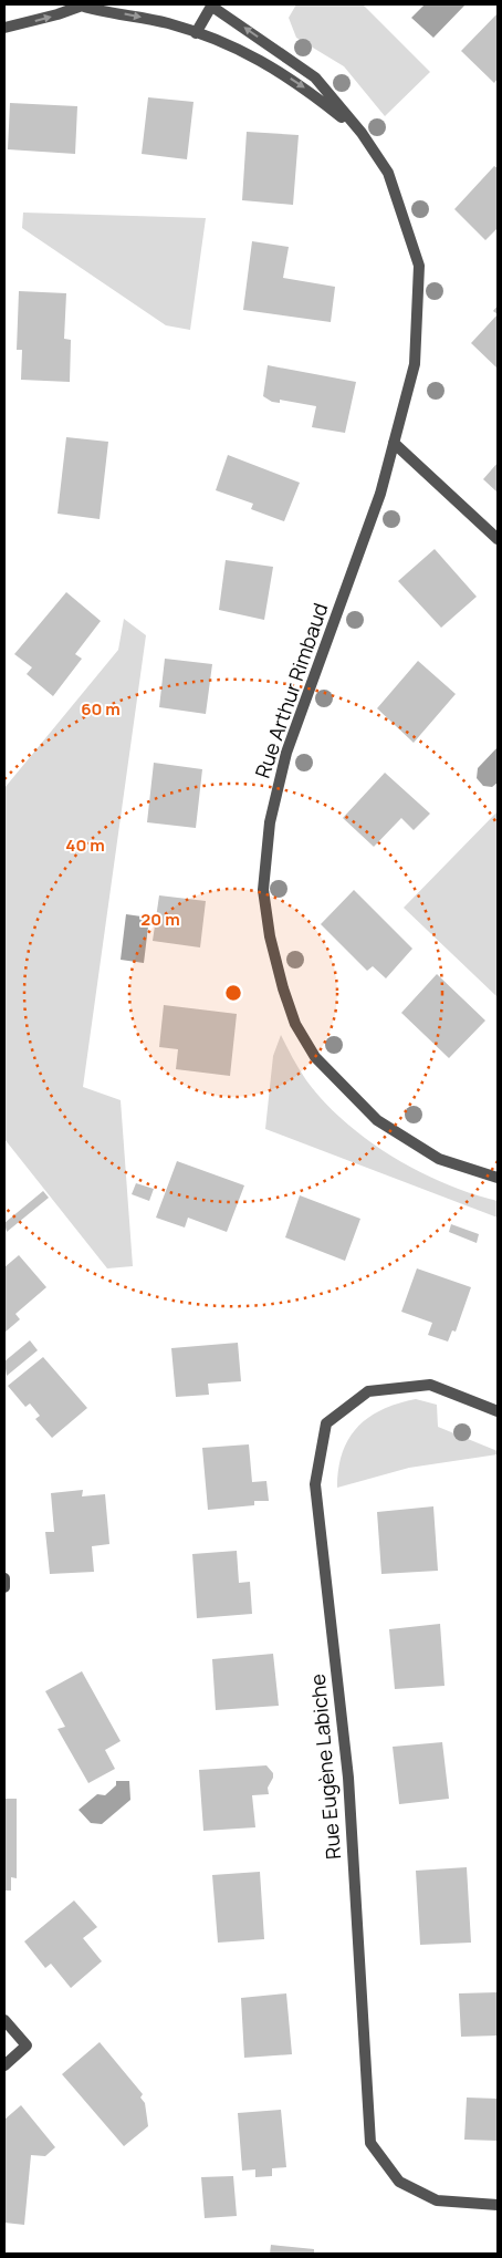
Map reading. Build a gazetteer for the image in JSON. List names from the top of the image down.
{
  "streets": {
    "street": ["Rue Arthur Rimbaud", "Rue Eugène Labiche"]
  },
  "rings": ["60 m", "40 m", "20 m"]
}
